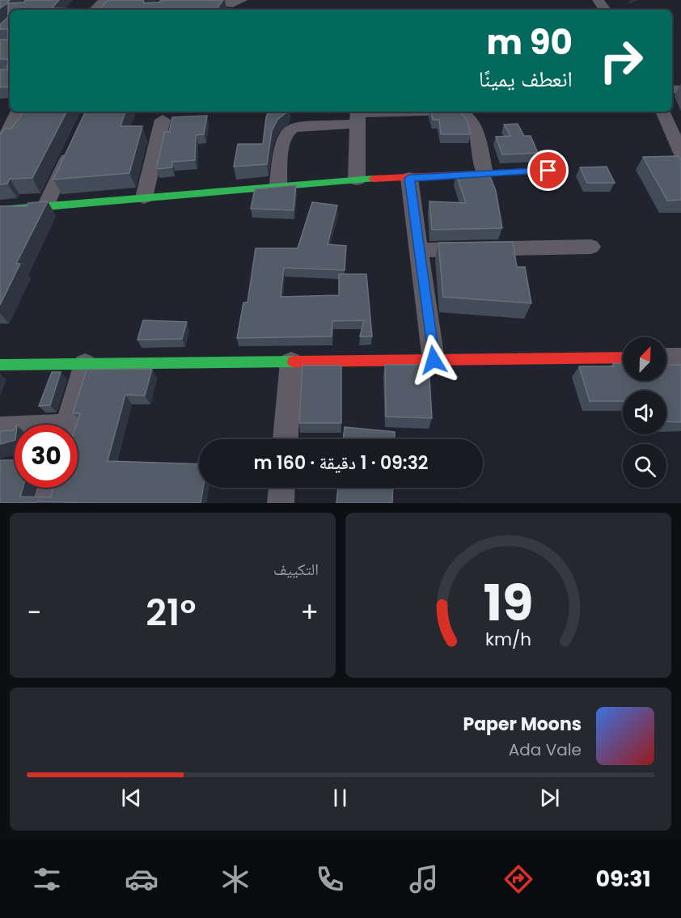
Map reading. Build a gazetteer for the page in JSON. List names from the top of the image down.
{
  "north": "top right",
  "page": {
    "turn": ["90 m", "انعطف يمينًا"],
    "limit": "30",
    "trip": "09:32 · 1 دقيقة · 160 m",
    "tile": "التكييف",
    "heat": ["−", "21°", "+"],
    "song": ["Paper Moons", "Ada Vale"],
    "tabs": "09:31",
    "gauge": ["19", "km/h"]
  }
}
